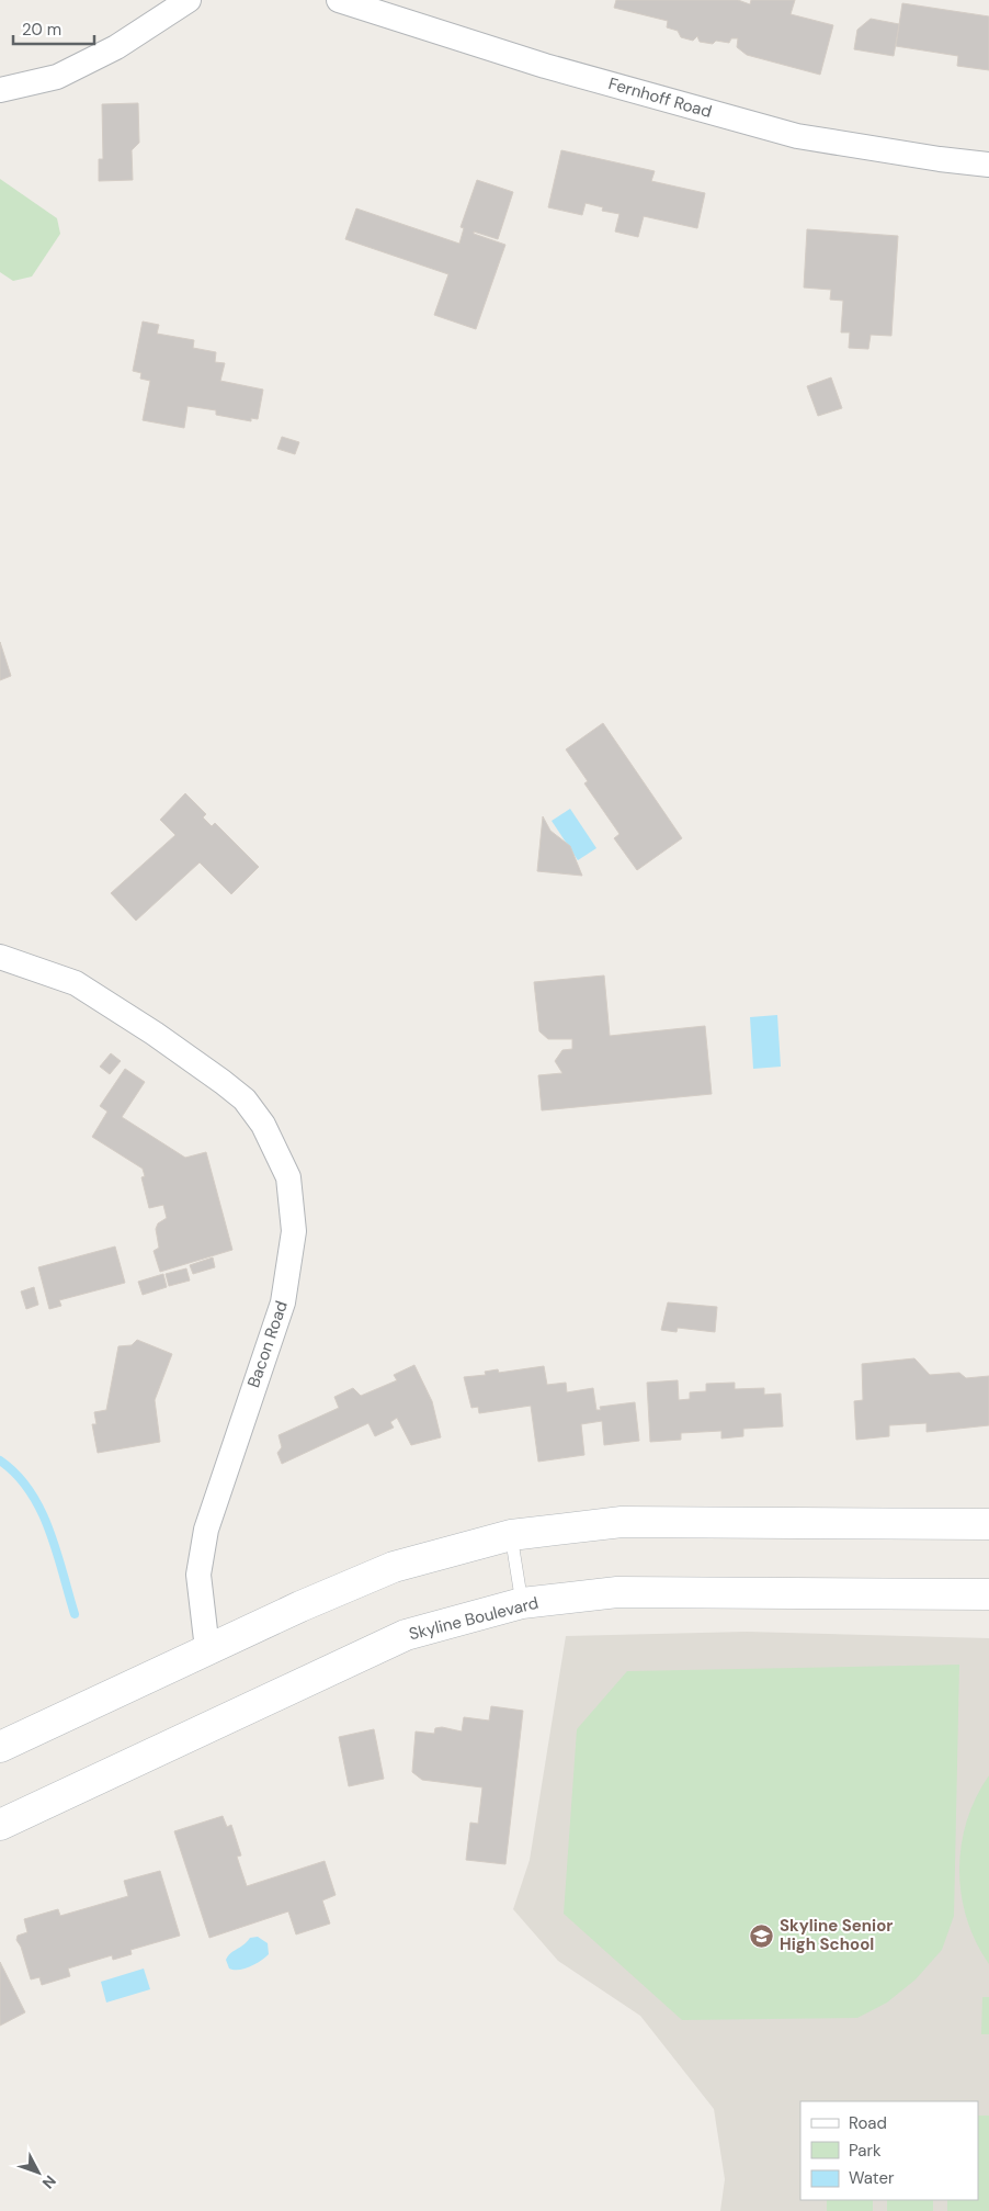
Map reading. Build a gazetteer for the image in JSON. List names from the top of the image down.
{
  "streets": {
    "main road": ["Skyline Boulevard"],
    "street": ["Fernhoff Road", "Bacon Road"]
  },
  "places": {
    "school or university": ["Skyline Senior High School"]
  },
  "legend": ["Road", "Park", "Water"],
  "scale_bar": "20 m",
  "north": "bottom right"
}
